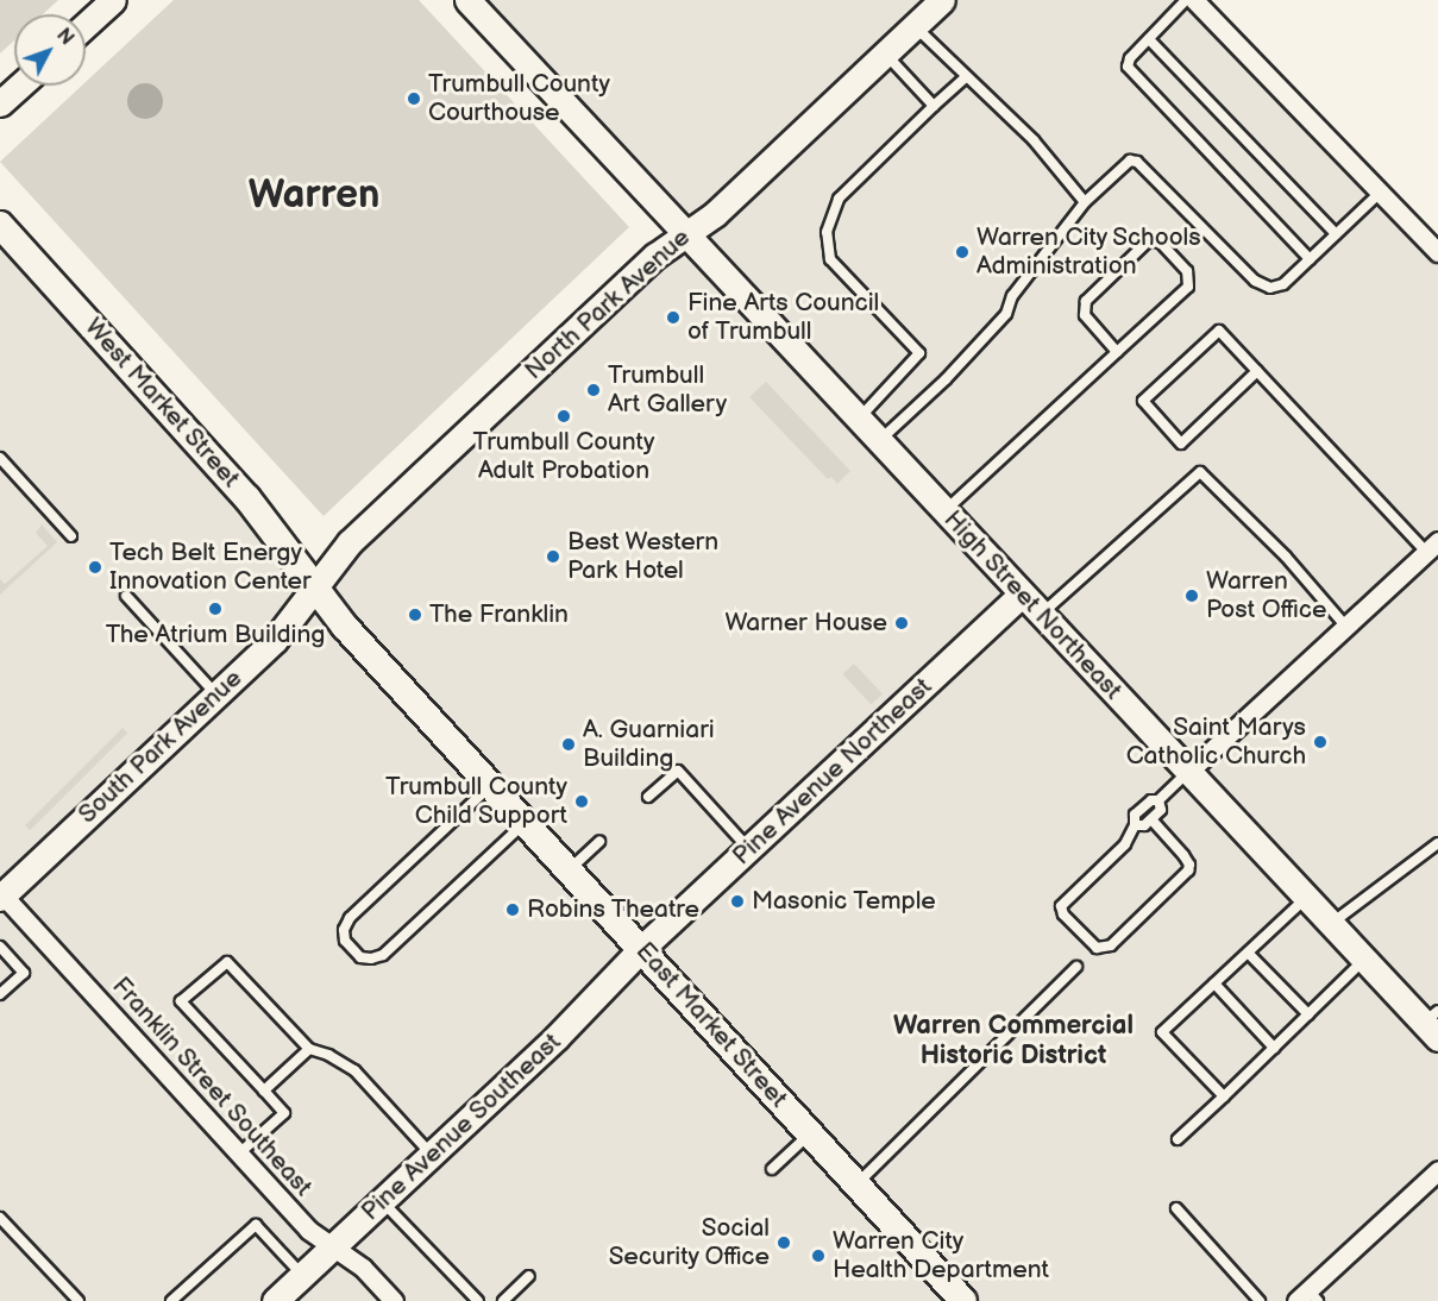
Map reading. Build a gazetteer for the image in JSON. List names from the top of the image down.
{
  "streets": {
    "main road": ["West Market Street", "East Market Street"],
    "street": [
      "North Park Avenue",
      "High Street Northeast",
      "South Park Avenue",
      "Pine Avenue Northeast",
      "Franklin Street Southeast",
      "Pine Avenue Southeast"
    ]
  },
  "crossings": [
    ["North Park Avenue", "West Market Street"],
    ["North Park Avenue", "High Street Northeast"],
    ["North Park Avenue", "South Park Avenue"],
    ["North Park Avenue", "East Market Street"],
    ["West Market Street", "South Park Avenue"],
    ["West Market Street", "East Market Street"],
    ["High Street Northeast", "Pine Avenue Northeast"],
    ["South Park Avenue", "East Market Street"],
    ["South Park Avenue", "Franklin Street Southeast"],
    ["Pine Avenue Northeast", "East Market Street"],
    ["Pine Avenue Northeast", "Pine Avenue Southeast"],
    ["East Market Street", "Pine Avenue Southeast"],
    ["Franklin Street Southeast", "Pine Avenue Southeast"]
  ],
  "districts": ["Warren", "Warren Commercial Historic District"],
  "places": [
    "Trumbull County Courthouse",
    "Warren City Schools Administration",
    "Fine Arts Council of Trumbull",
    "Trumbull Art Gallery",
    "Trumbull County Adult Probation",
    "Best Western Park Hotel",
    "Tech Belt Energy Innovation Center",
    "Warren Post Office",
    "The Atrium Building",
    "The Franklin",
    "Warner House",
    "Saint Marys Catholic Church",
    "A. Guarniari Building",
    "Trumbull County Child Support",
    "Masonic Temple",
    "Robins Theatre",
    "Social Security Office",
    "Warren City Health Department"
  ],
  "north": "top right"
}
